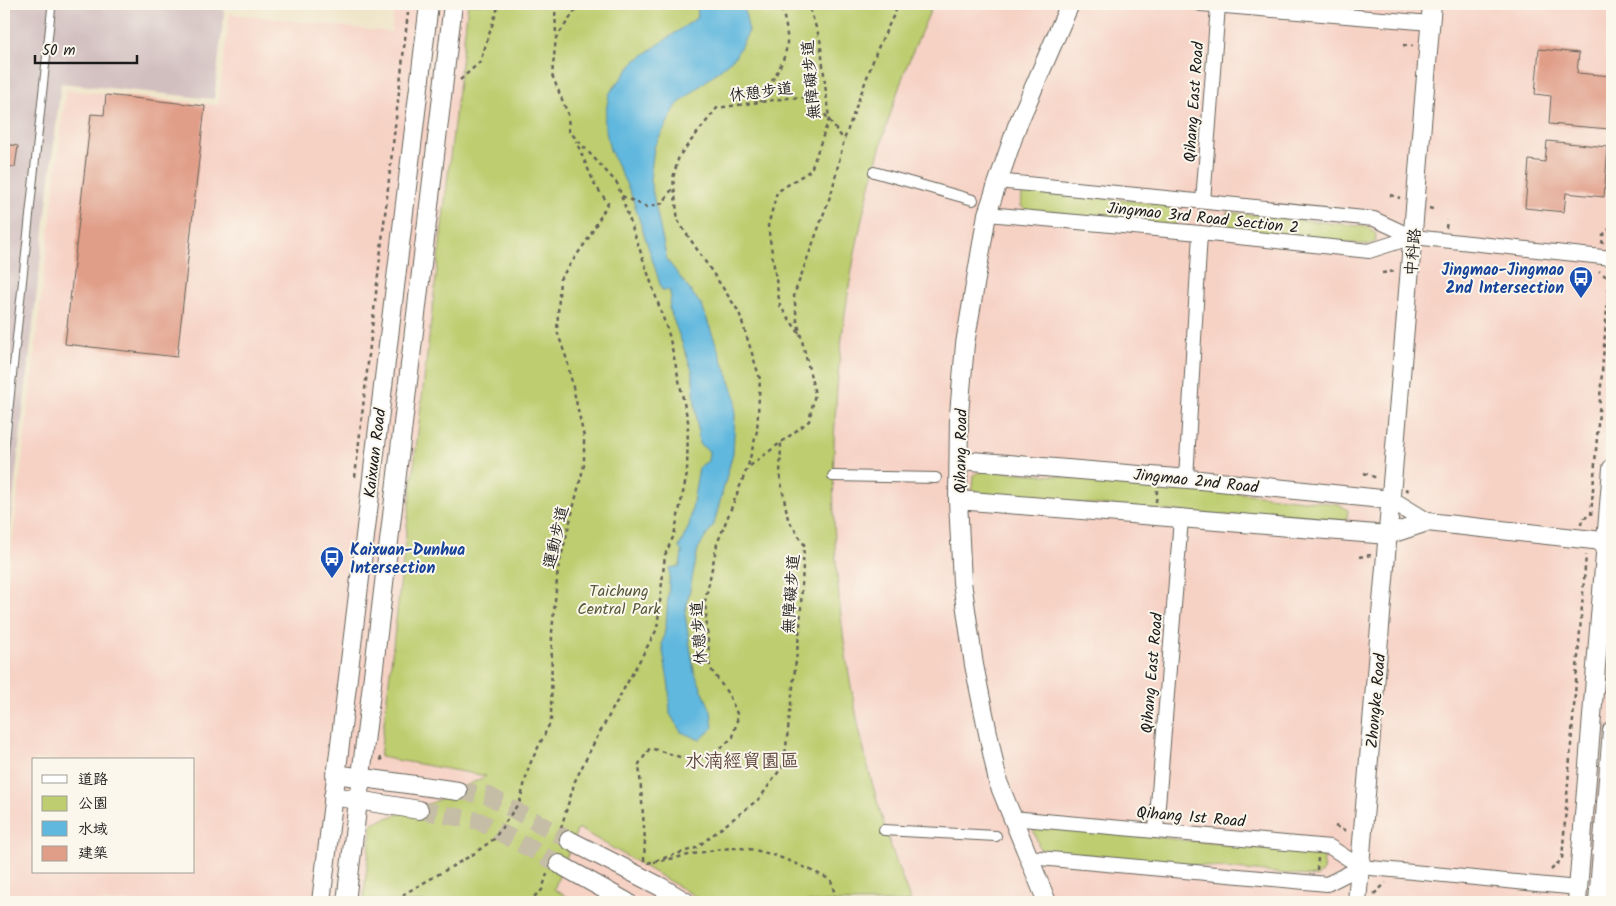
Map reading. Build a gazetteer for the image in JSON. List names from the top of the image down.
{
  "streets": {
    "street": [
      "Qihang East Road",
      "Jingmao 3rd Road Section 2",
      "中科路",
      "Qihang Road",
      "Kaixuan Road",
      "Jingmao 2nd Road",
      "Zhongke Road",
      "Qihang 1st Road"
    ],
    "path": ["無障礙步道", "休憩步道", "運動步道"]
  },
  "crossings": [
    ["無障礙步道", "休憩步道"],
    ["Qihang East Road", "Jingmao 3rd Road Section 2"],
    ["Qihang East Road", "Jingmao 2nd Road"],
    ["Qihang East Road", "Qihang 1st Road"],
    ["Jingmao 3rd Road Section 2", "中科路"],
    ["Jingmao 3rd Road Section 2", "Qihang Road"],
    ["中科路", "Jingmao 2nd Road"],
    ["中科路", "Zhongke Road"],
    ["Qihang Road", "Jingmao 2nd Road"],
    ["Qihang Road", "Qihang 1st Road"],
    ["Jingmao 2nd Road", "Zhongke Road"],
    ["Zhongke Road", "Qihang 1st Road"]
  ],
  "districts": ["水湳經貿園區"],
  "parks": ["Taichung Central Park"],
  "places": {
    "bus stop": ["Jingmao-Jingmao 2nd Intersection", "Kaixuan-Dunhua Intersection"]
  },
  "legend": [
    "道路",
    "公園",
    "水域",
    "建築"
  ],
  "scale_bar": "50 m"
}
